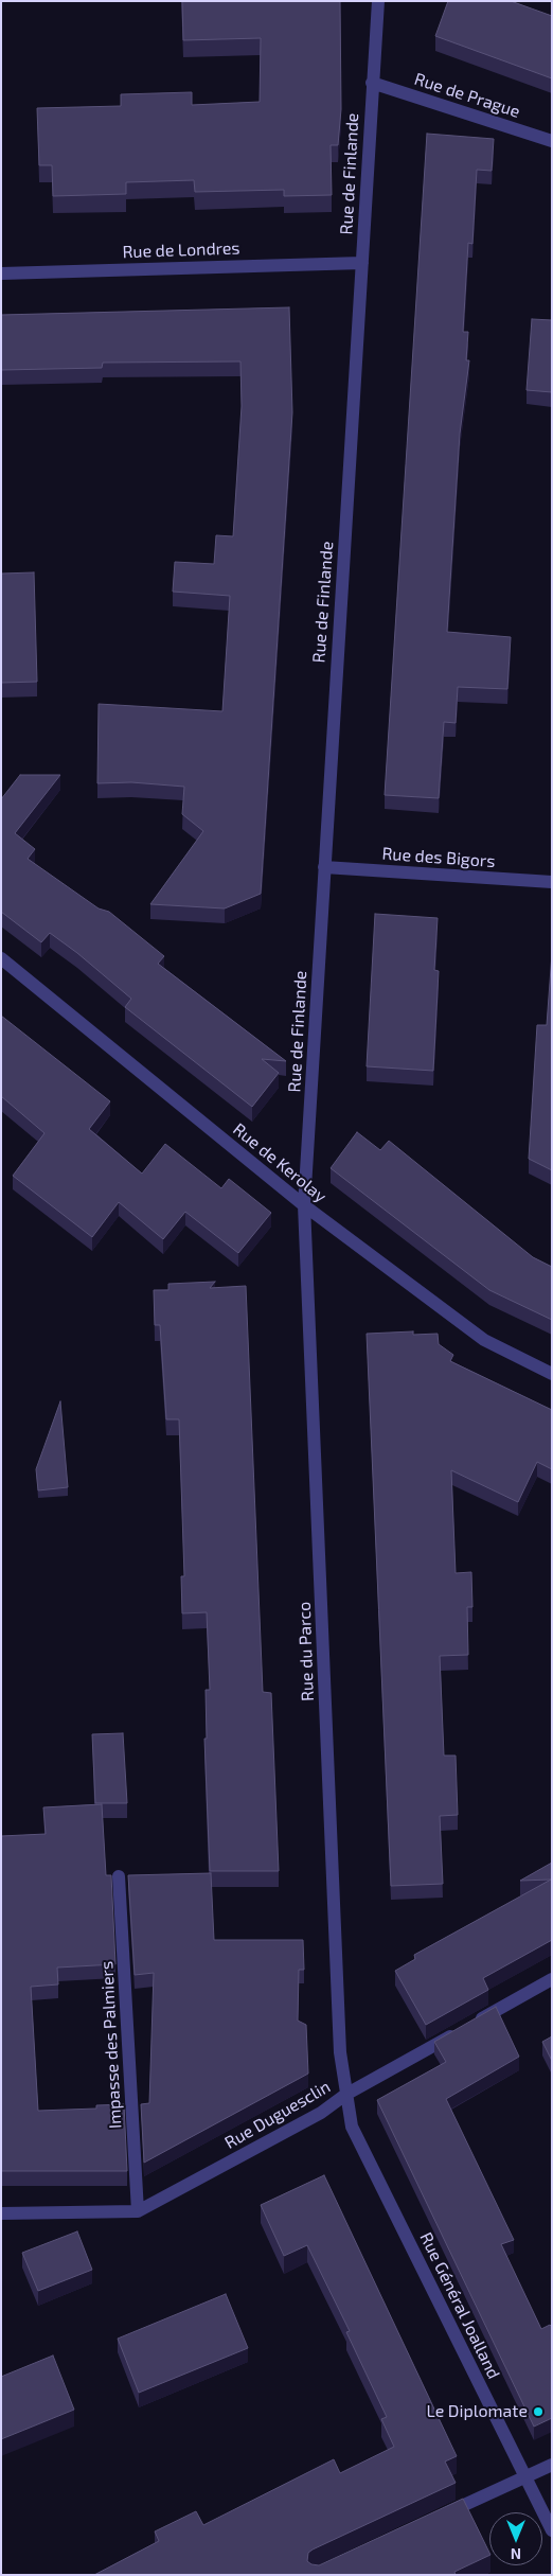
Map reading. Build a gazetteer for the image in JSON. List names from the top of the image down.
{
  "streets": {
    "street": [
      "Rue de Prague",
      "Rue de Finlande",
      "Rue de Londres",
      "Rue des Bigors",
      "Rue de Kerolay",
      "Rue du Parco",
      "Impasse des Palmiers",
      "Rue Duguesclin",
      "Rue Général Joalland"
    ]
  },
  "crossings": [
    ["Rue de Prague", "Rue de Finlande"],
    ["Rue de Finlande", "Rue de Londres"],
    ["Rue de Finlande", "Rue des Bigors"],
    ["Rue de Finlande", "Rue de Kerolay"],
    ["Rue de Finlande", "Rue du Parco"],
    ["Rue de Kerolay", "Rue du Parco"],
    ["Rue du Parco", "Rue Duguesclin"],
    ["Rue du Parco", "Rue Général Joalland"],
    ["Impasse des Palmiers", "Rue Duguesclin"],
    ["Rue Duguesclin", "Rue Général Joalland"]
  ],
  "places": ["Le Diplomate"],
  "north": "bottom"
}
